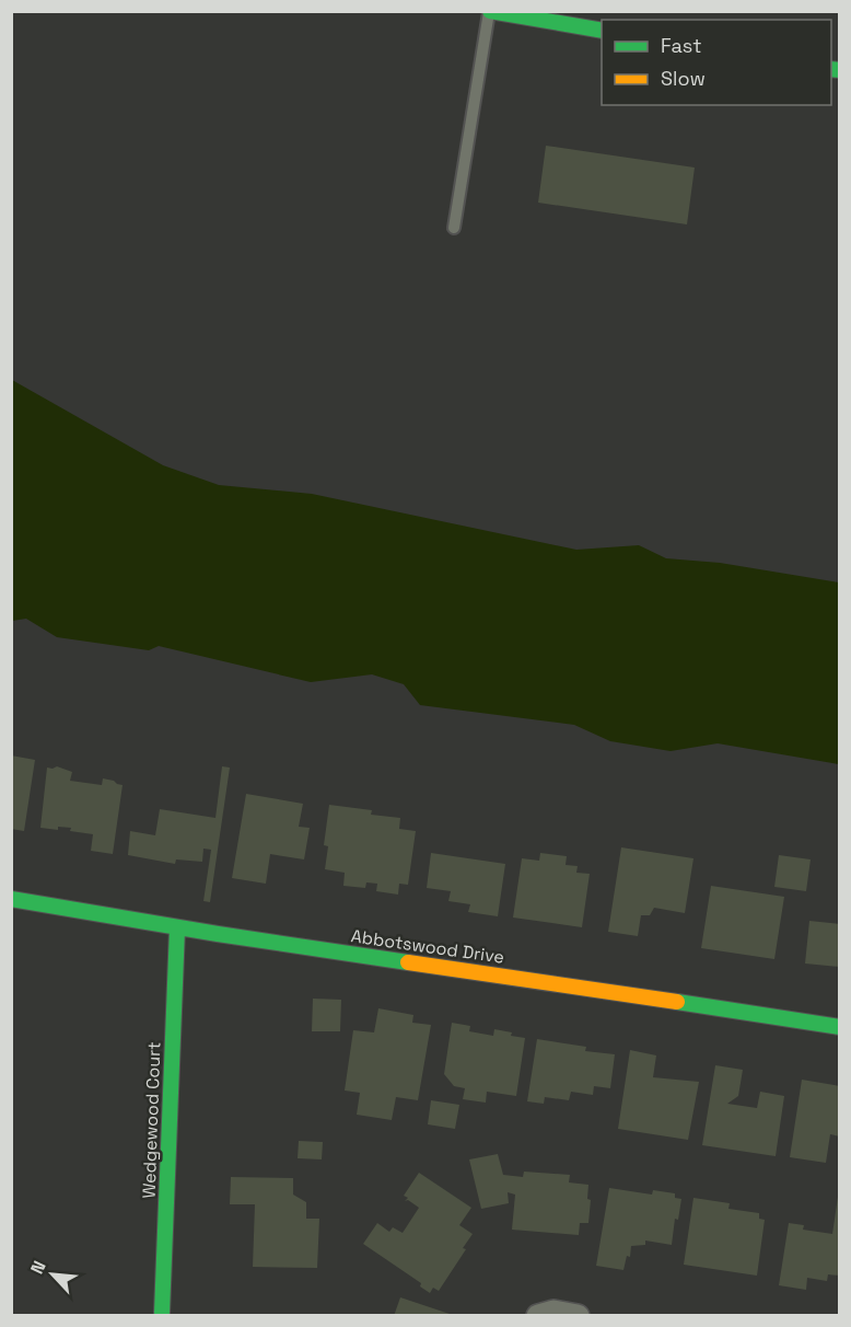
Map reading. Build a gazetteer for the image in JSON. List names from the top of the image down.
{
  "streets": {
    "street": ["Abbotswood Drive", "Wedgewood Court"]
  },
  "crossings": [
    ["Abbotswood Drive", "Wedgewood Court"]
  ],
  "legend": ["Fast", "Slow"],
  "north": "top left"
}
